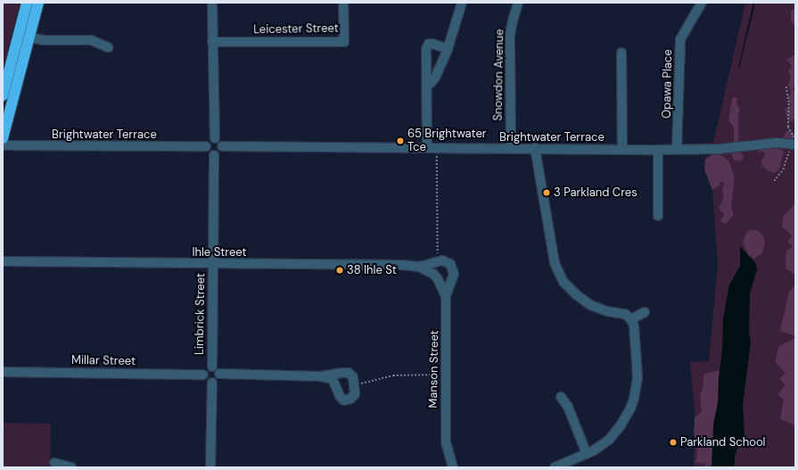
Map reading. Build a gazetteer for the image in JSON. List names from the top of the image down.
{
  "streets": {
    "street": [
      "Leicester Street",
      "Snowdon Avenue",
      "Opawa Place",
      "Brightwater Terrace",
      "Ihle Street",
      "Limbrick Street",
      "Millar Street",
      "Manson Street"
    ]
  },
  "crossings": [
    ["Snowdon Avenue", "Brightwater Terrace"],
    ["Opawa Place", "Brightwater Terrace"],
    ["Brightwater Terrace", "Limbrick Street"],
    ["Ihle Street", "Limbrick Street"],
    ["Ihle Street", "Manson Street"],
    ["Limbrick Street", "Millar Street"]
  ],
  "places": [
    "65 Brightwater Tce",
    "3 Parkland Cres",
    "38 Ihle St",
    "Parkland School"
  ]
}
